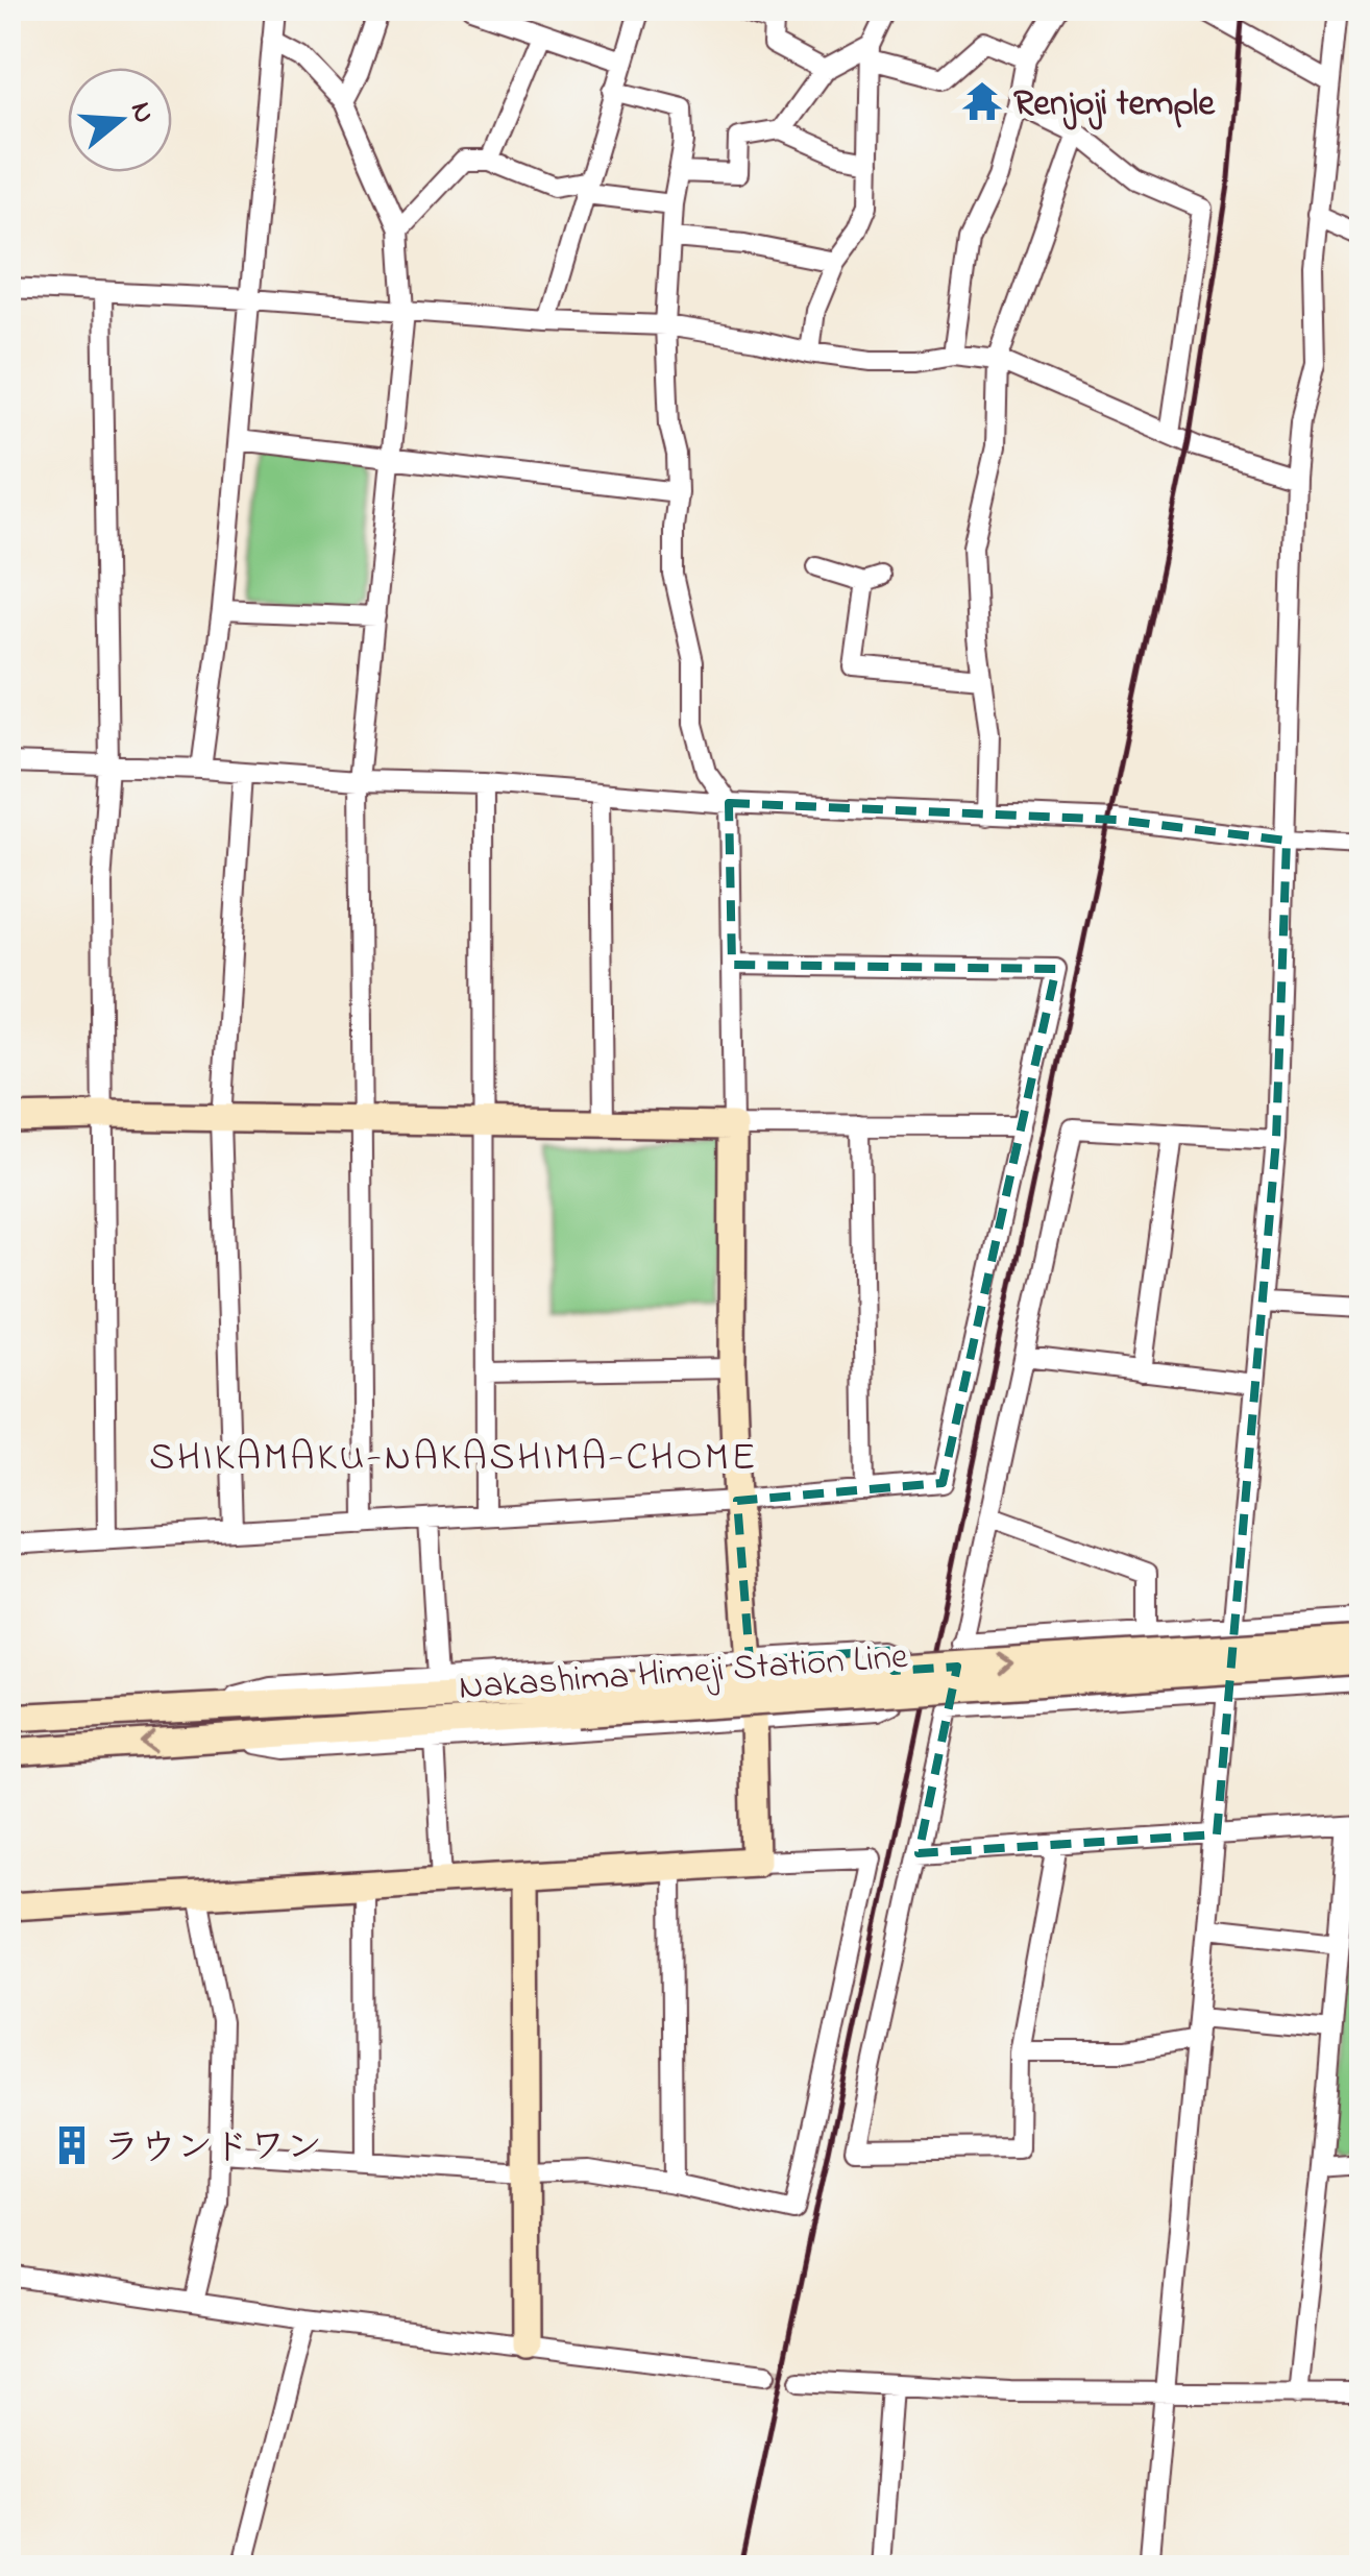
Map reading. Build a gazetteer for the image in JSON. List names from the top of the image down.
{
  "streets": {
    "street": ["Nakashima Himeji Station Line"]
  },
  "districts": ["SHIKAMAKU-NAKASHIMA-CHOME"],
  "places": {
    "temple": ["Renjoji temple"],
    "building": ["ラウンドワン"]
  },
  "north": "right"
}
